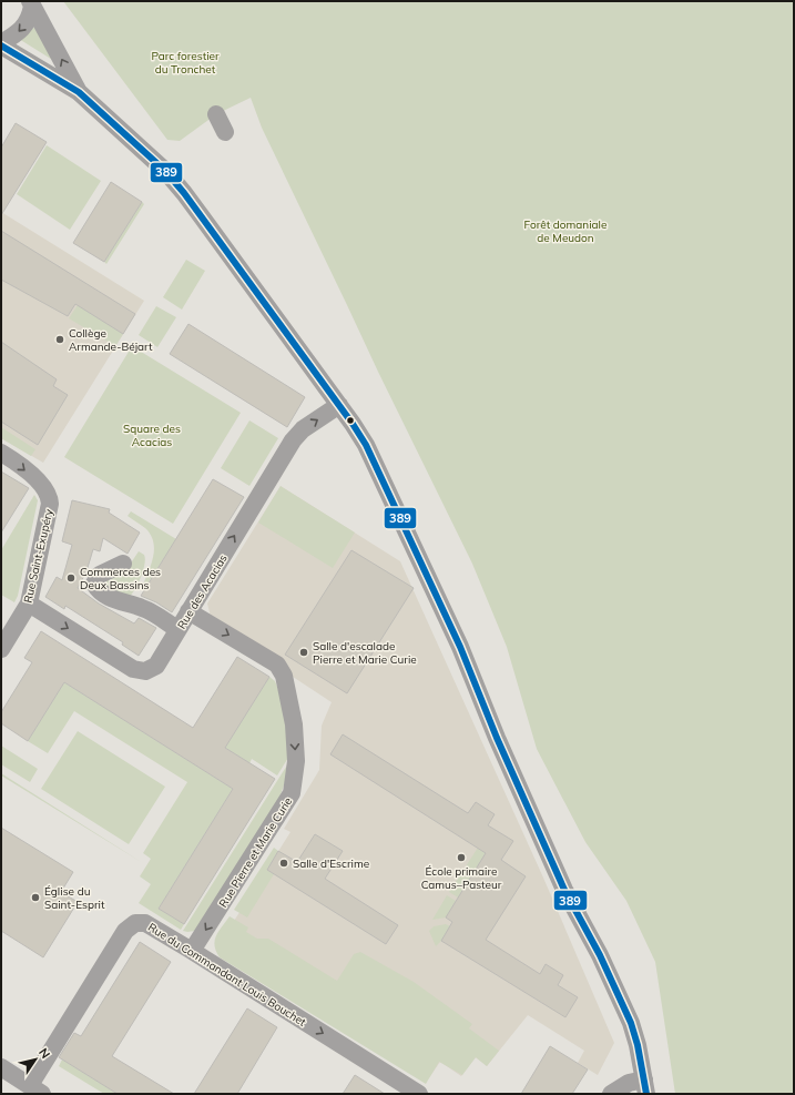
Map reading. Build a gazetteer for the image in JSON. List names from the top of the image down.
{
  "streets": {
    "street": [
      "Rue Saint-Exupéry",
      "Rue des Acacias",
      "Rue Pierre et Marie Curie",
      "Rue du Commandant Louis Bouchet"
    ]
  },
  "crossings": [
    ["Rue Saint-Exupéry", "Rue des Acacias"],
    ["Rue des Acacias", "Rue Pierre et Marie Curie"],
    ["Rue Pierre et Marie Curie", "Rue du Commandant Louis Bouchet"]
  ],
  "one_way": ["Rue Saint-Exupéry", "Rue Pierre et Marie Curie", "Rue du Commandant Louis Bouchet"],
  "parks": ["Parc forestier du Tronchet", "Forêt domaniale de Meudon", "Square des Acacias"],
  "places": [
    "Collège Armande-Béjart",
    "Commerces des Deux Bassins",
    "Salle d'escalade Pierre et Marie Curie",
    "École primaire Camus–Pasteur",
    "Salle d'Escrime",
    "Église du Saint-Esprit"
  ],
  "lines": ["transit line 389"],
  "north": "top right"
}
